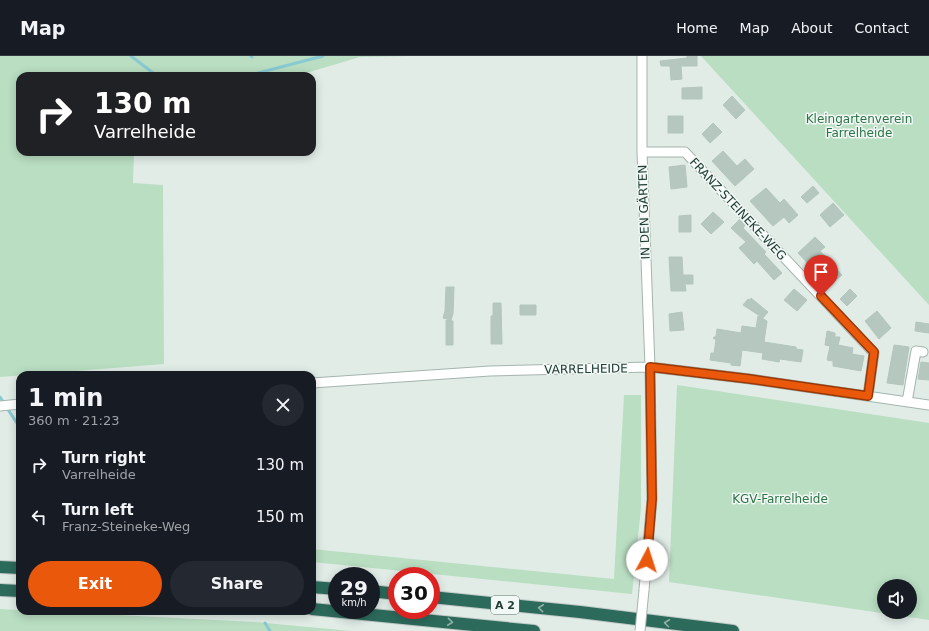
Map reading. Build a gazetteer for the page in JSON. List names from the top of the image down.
{
  "streets": {
    "highway": ["A 2"],
    "street": ["FRANZ-STEINEKE-WEG", "IN DEN GÄRTEN", "VARRELHEIDE"]
  },
  "crossings": [
    ["FRANZ-STEINEKE-WEG", "IN DEN GÄRTEN"],
    ["FRANZ-STEINEKE-WEG", "VARRELHEIDE"],
    ["IN DEN GÄRTEN", "VARRELHEIDE"]
  ],
  "parks": ["Kleingartenverein Farrelheide", "KGV-Farrelheide"],
  "page": {
    "header": "Map",
    "nav": [
      "Home",
      "Map",
      "About",
      "Contact"
    ],
    "turn": ["130 m", "Varrelheide"],
    "heading": ["1 min", "360 m · 21:23"],
    "list": [
      {
        "name": "Turn right",
        "note": "Varrelheide",
        "value": "130 m"
      },
      {
        "name": "Turn left",
        "note": "Franz-Steineke-Weg",
        "value": "150 m"
      }
    ],
    "buttons": ["Exit", "Share"],
    "speed": "29 km/h",
    "limit": "30"
  }
}
